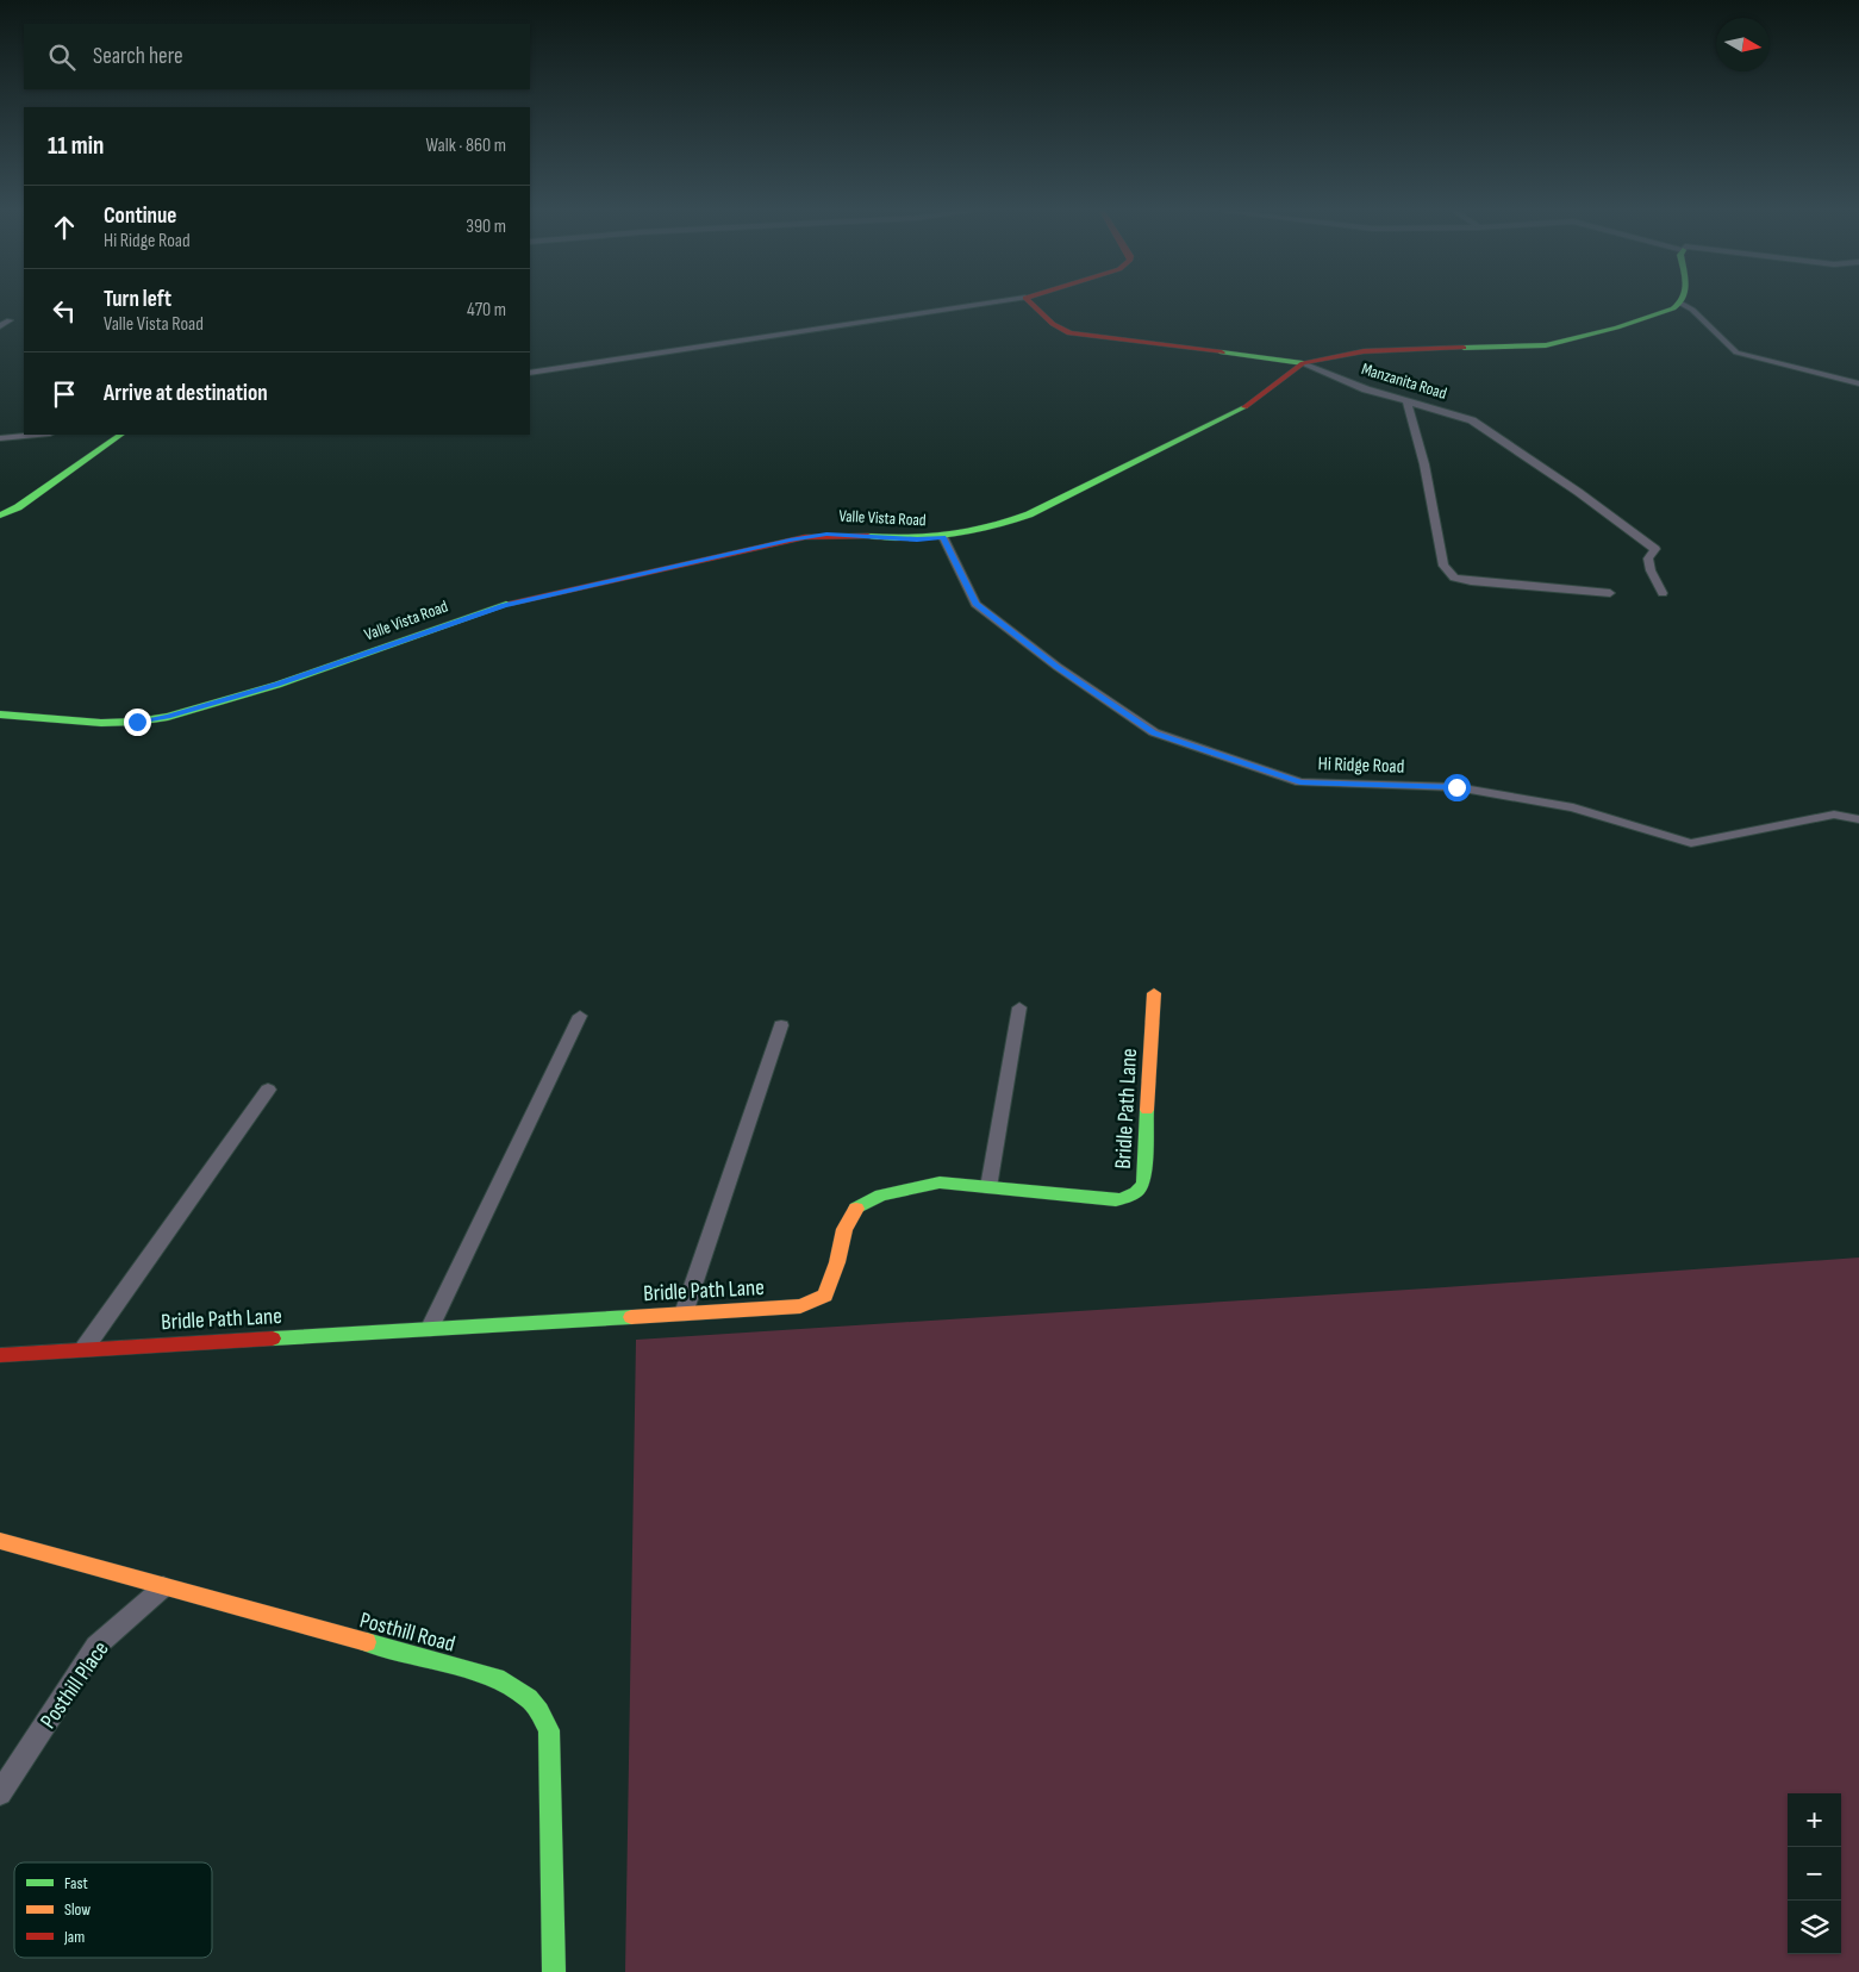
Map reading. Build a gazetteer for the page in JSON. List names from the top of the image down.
{
  "streets": {
    "street": [
      "Manzanita Road",
      "Valle Vista Road",
      "Hi Ridge Road",
      "Bridle Path Lane",
      "Posthill Road",
      "Posthill Place"
    ]
  },
  "crossings": [
    ["Manzanita Road", "Valle Vista Road"],
    ["Valle Vista Road", "Hi Ridge Road"],
    ["Posthill Road", "Posthill Place"]
  ],
  "legend": ["Fast", "Slow", "Jam"],
  "north": "right",
  "page": {
    "search": "Search here",
    "heading": ["11 min", "Walk · 860 m"],
    "list": [
      ["Continue", "Hi Ridge Road", "390 m"],
      ["Turn left", "Valle Vista Road", "470 m"],
      "Arrive at destination"
    ],
    "map_buttons": ["+", "−"]
  }
}
